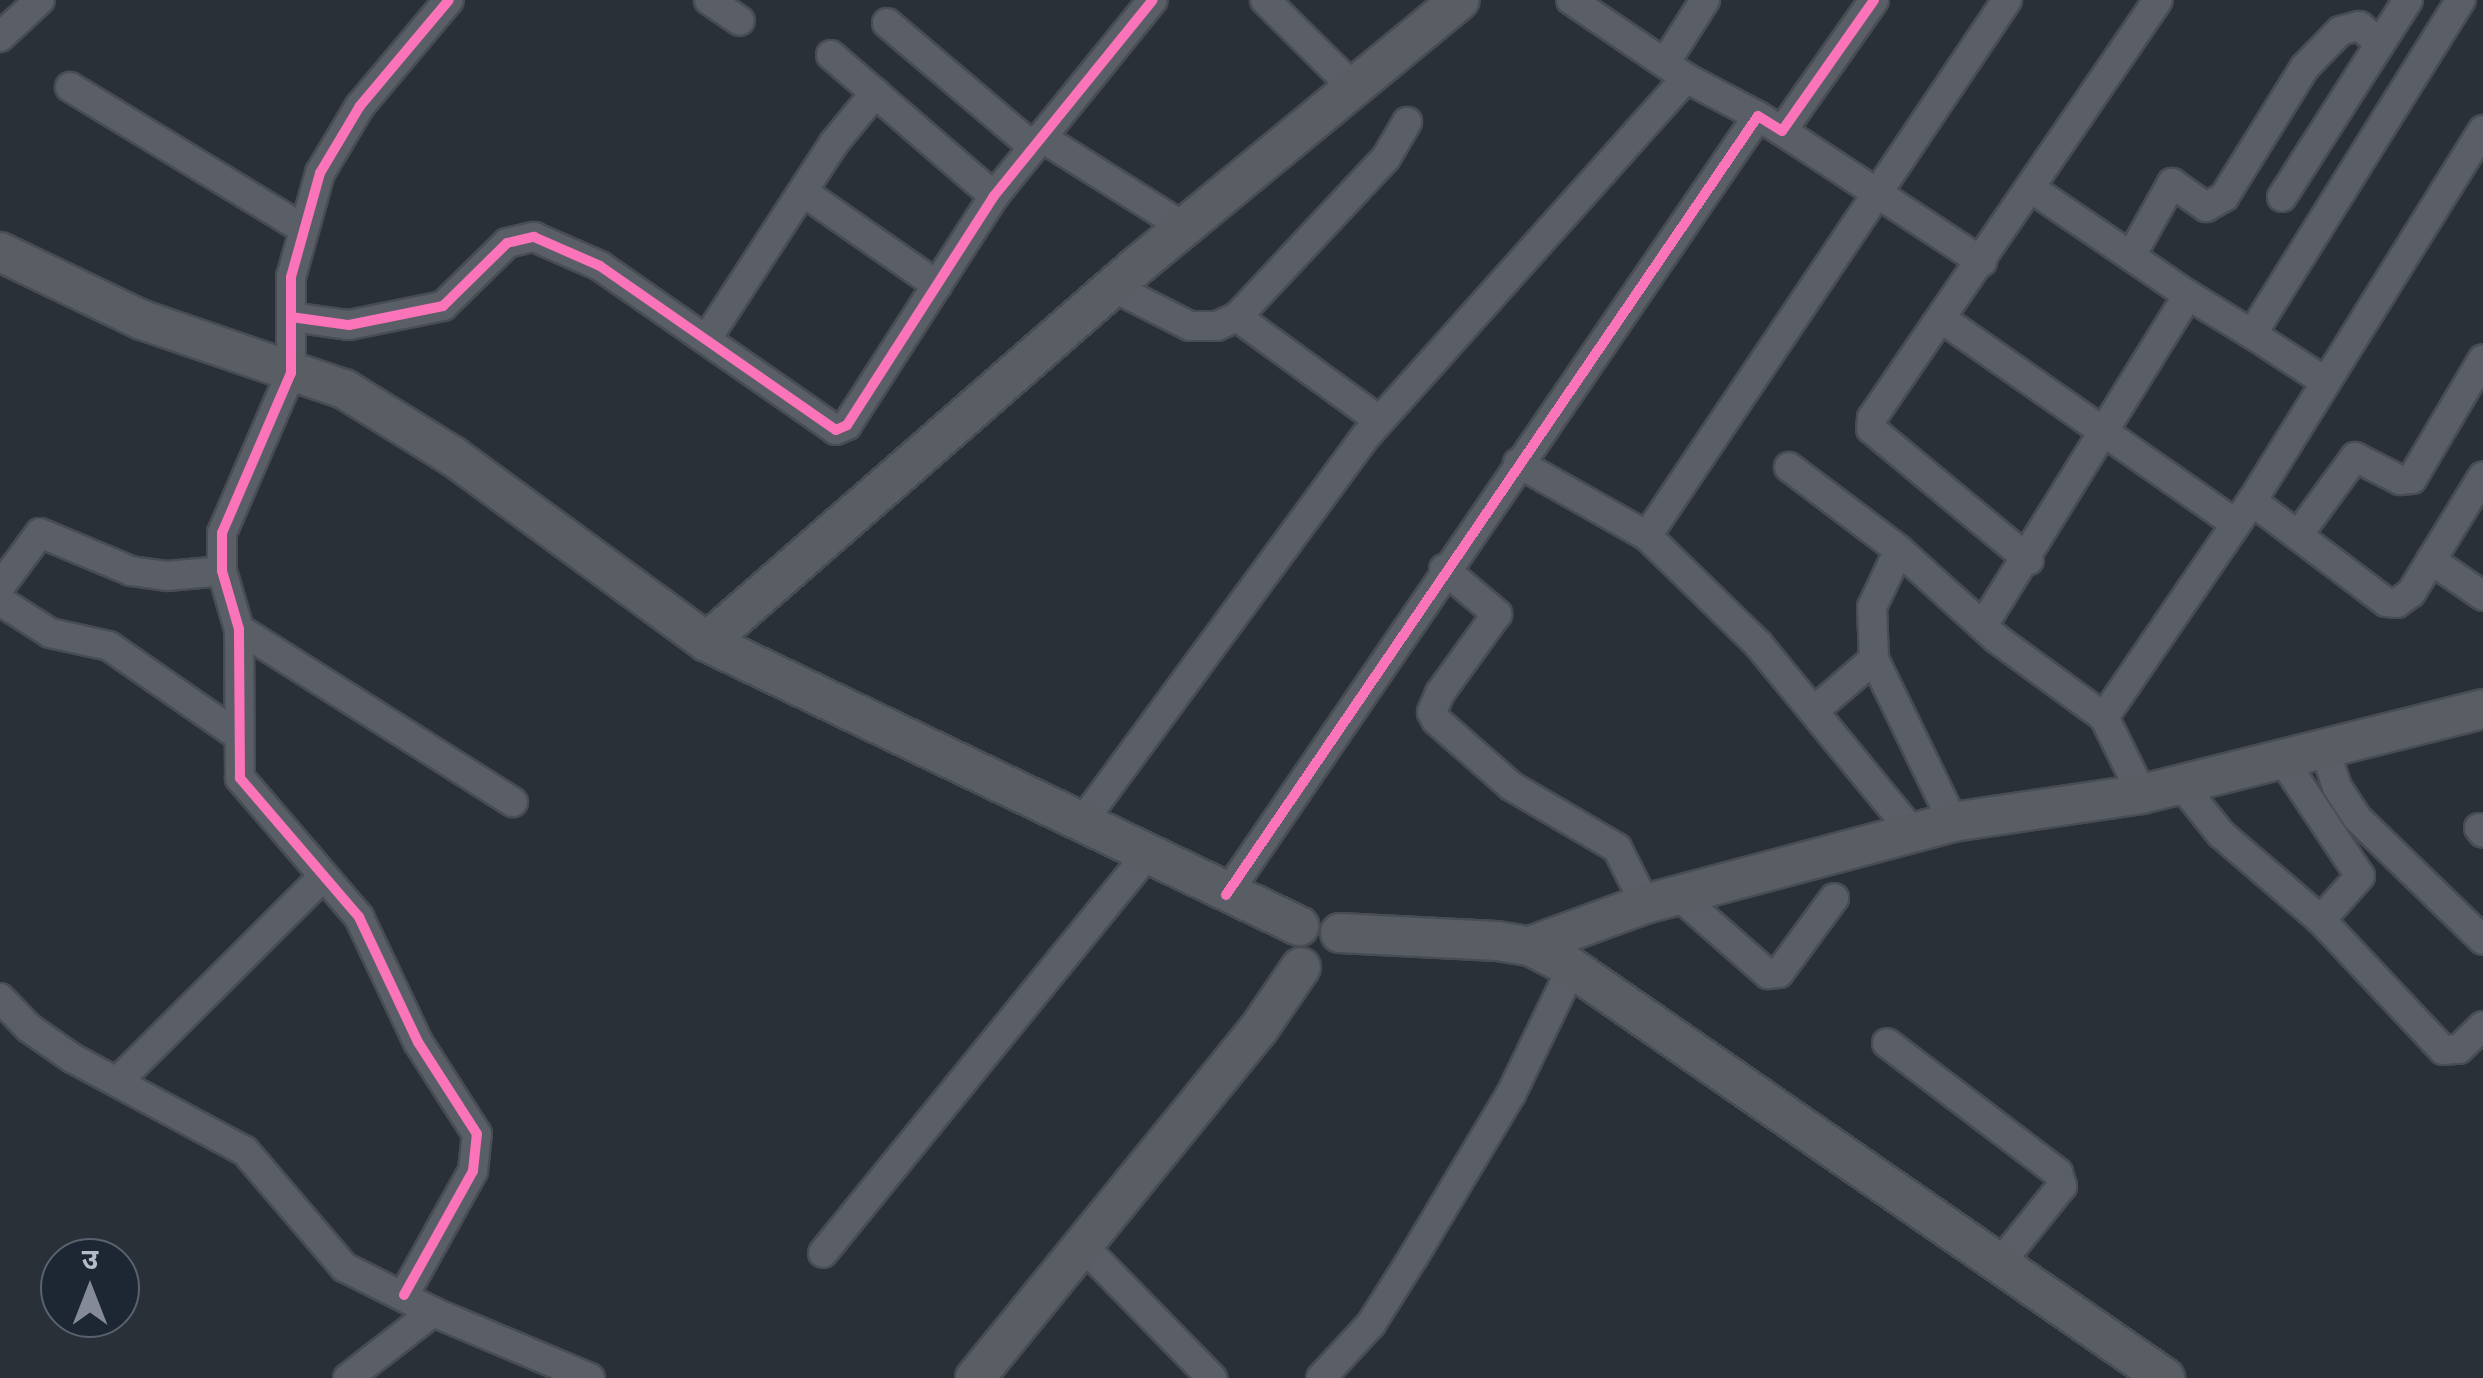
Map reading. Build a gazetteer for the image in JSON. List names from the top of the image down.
{
  "north": "top"
}
